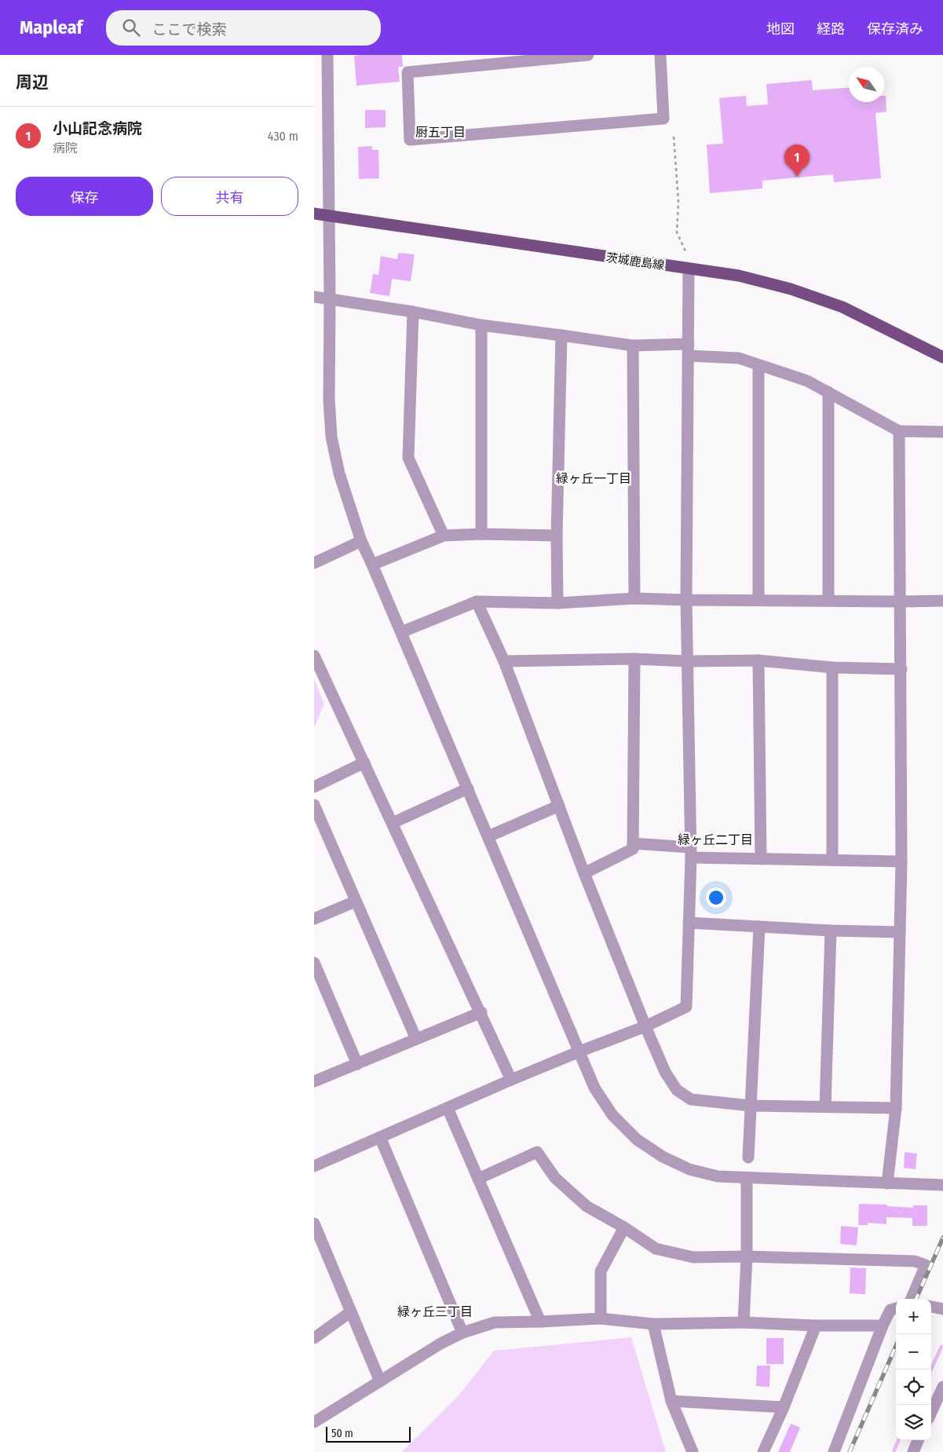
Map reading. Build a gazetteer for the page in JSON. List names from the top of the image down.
{
  "streets": {
    "main road": ["茨城鹿島線"]
  },
  "districts": [
    "厨五丁目",
    "緑ヶ丘一丁目",
    "緑ヶ丘二丁目",
    "緑ヶ丘三丁目"
  ],
  "scale_bar": "50 m",
  "north": "top left",
  "page": {
    "header": "Mapleaf",
    "search": "ここで検索",
    "nav": ["地図", "経路", "保存済み"],
    "heading": "周辺",
    "list": [
      {
        "mark": "1",
        "name": "小山記念病院",
        "note": "病院",
        "value": "430 m"
      }
    ],
    "pins": "1",
    "buttons": ["保存", "共有"],
    "map_buttons": ["+", "−"],
    "scale": "50 m"
  }
}
